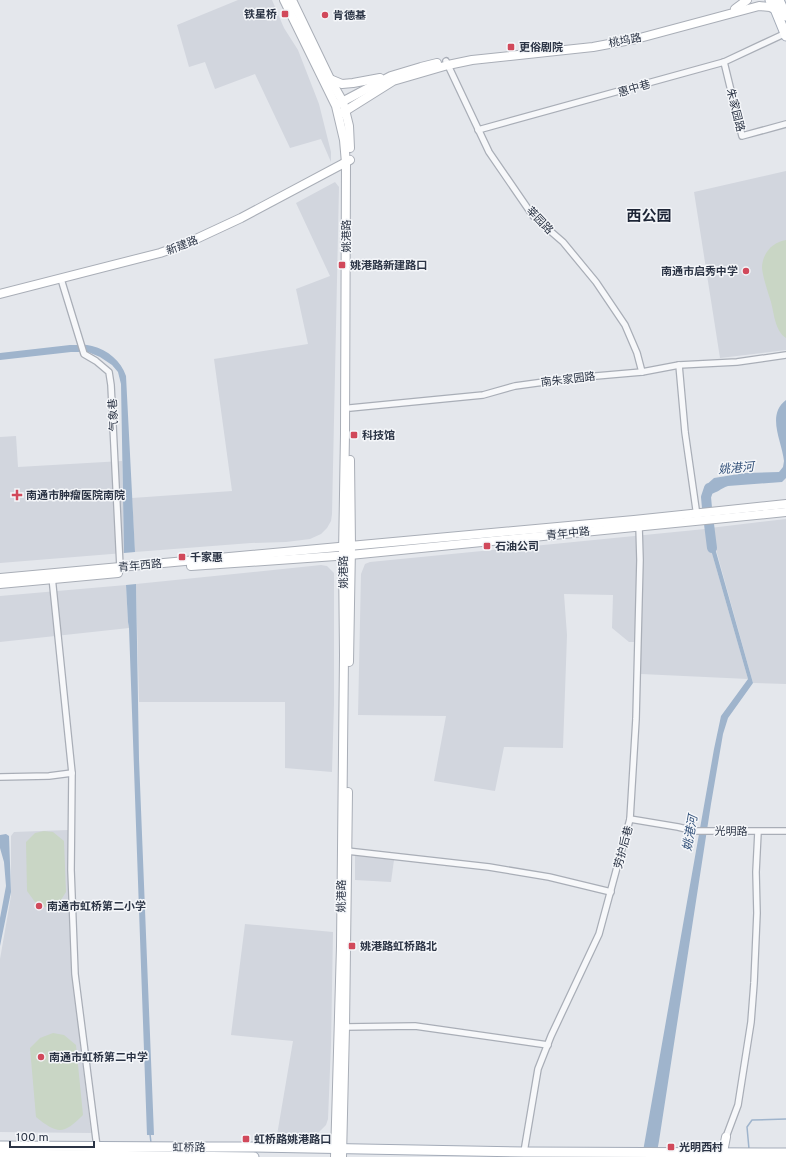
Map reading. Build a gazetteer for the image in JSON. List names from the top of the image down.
{
  "streets": {
    "main road": [
      "桃坞路",
      "姚港路",
      "新建路",
      "青年中路",
      "青年西路",
      "虹桥路"
    ],
    "street": [
      "惠中巷",
      "朱家园路",
      "莘园路",
      "南朱家园路",
      "气象巷",
      "光明路",
      "劳护后巷"
    ]
  },
  "crossings": [
    ["桃坞路", "莘园路"],
    ["桃坞路", "姚港路"],
    ["惠中巷", "朱家园路"],
    ["惠中巷", "莘园路"],
    ["莘园路", "南朱家园路"],
    ["姚港路", "新建路"],
    ["姚港路", "南朱家园路"],
    ["姚港路", "青年中路"],
    ["姚港路", "青年西路"],
    ["姚港路", "虹桥路"],
    ["新建路", "气象巷"],
    ["气象巷", "青年西路"],
    ["青年中路", "青年西路"],
    ["青年中路", "劳护后巷"],
    ["光明路", "劳护后巷"],
    ["劳护后巷", "虹桥路"]
  ],
  "districts": ["西公园"],
  "water": ["姚港河"],
  "places": {
    "transit": [
      "铁星桥",
      "更俗剧院",
      "姚港路新建路口",
      "科技馆",
      "石油公司",
      "千家惠",
      "姚港路虹桥路北",
      "虹桥路姚港路口",
      "光明西村"
    ],
    "other": [
      "肯德基",
      "南通市启秀中学",
      "南通市虹桥第二小学",
      "南通市虹桥第二中学"
    ],
    "health": ["南通市肿瘤医院南院"]
  },
  "scale_bar": "100 m"
}
